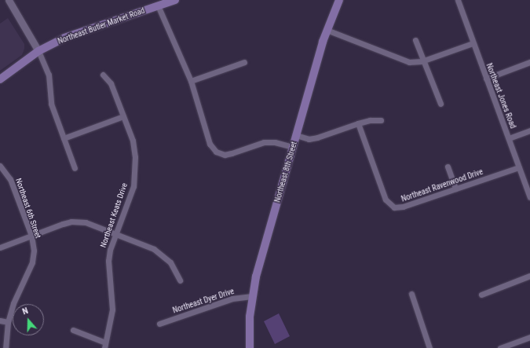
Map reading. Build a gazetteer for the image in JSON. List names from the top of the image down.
{
  "streets": {
    "main road": ["Northeast Butler Market Road", "Northeast 8th Street"],
    "street": [
      "Northeast Jones Road",
      "Northeast Ravenwood Drive",
      "Northeast 6th Street",
      "Northeast Keats Drive",
      "Northeast Dyer Drive"
    ]
  },
  "crossings": [
    ["Northeast Jones Road", "Northeast Ravenwood Drive"],
    ["Northeast 8th Street", "Northeast Dyer Drive"]
  ],
  "north": "top"
}
